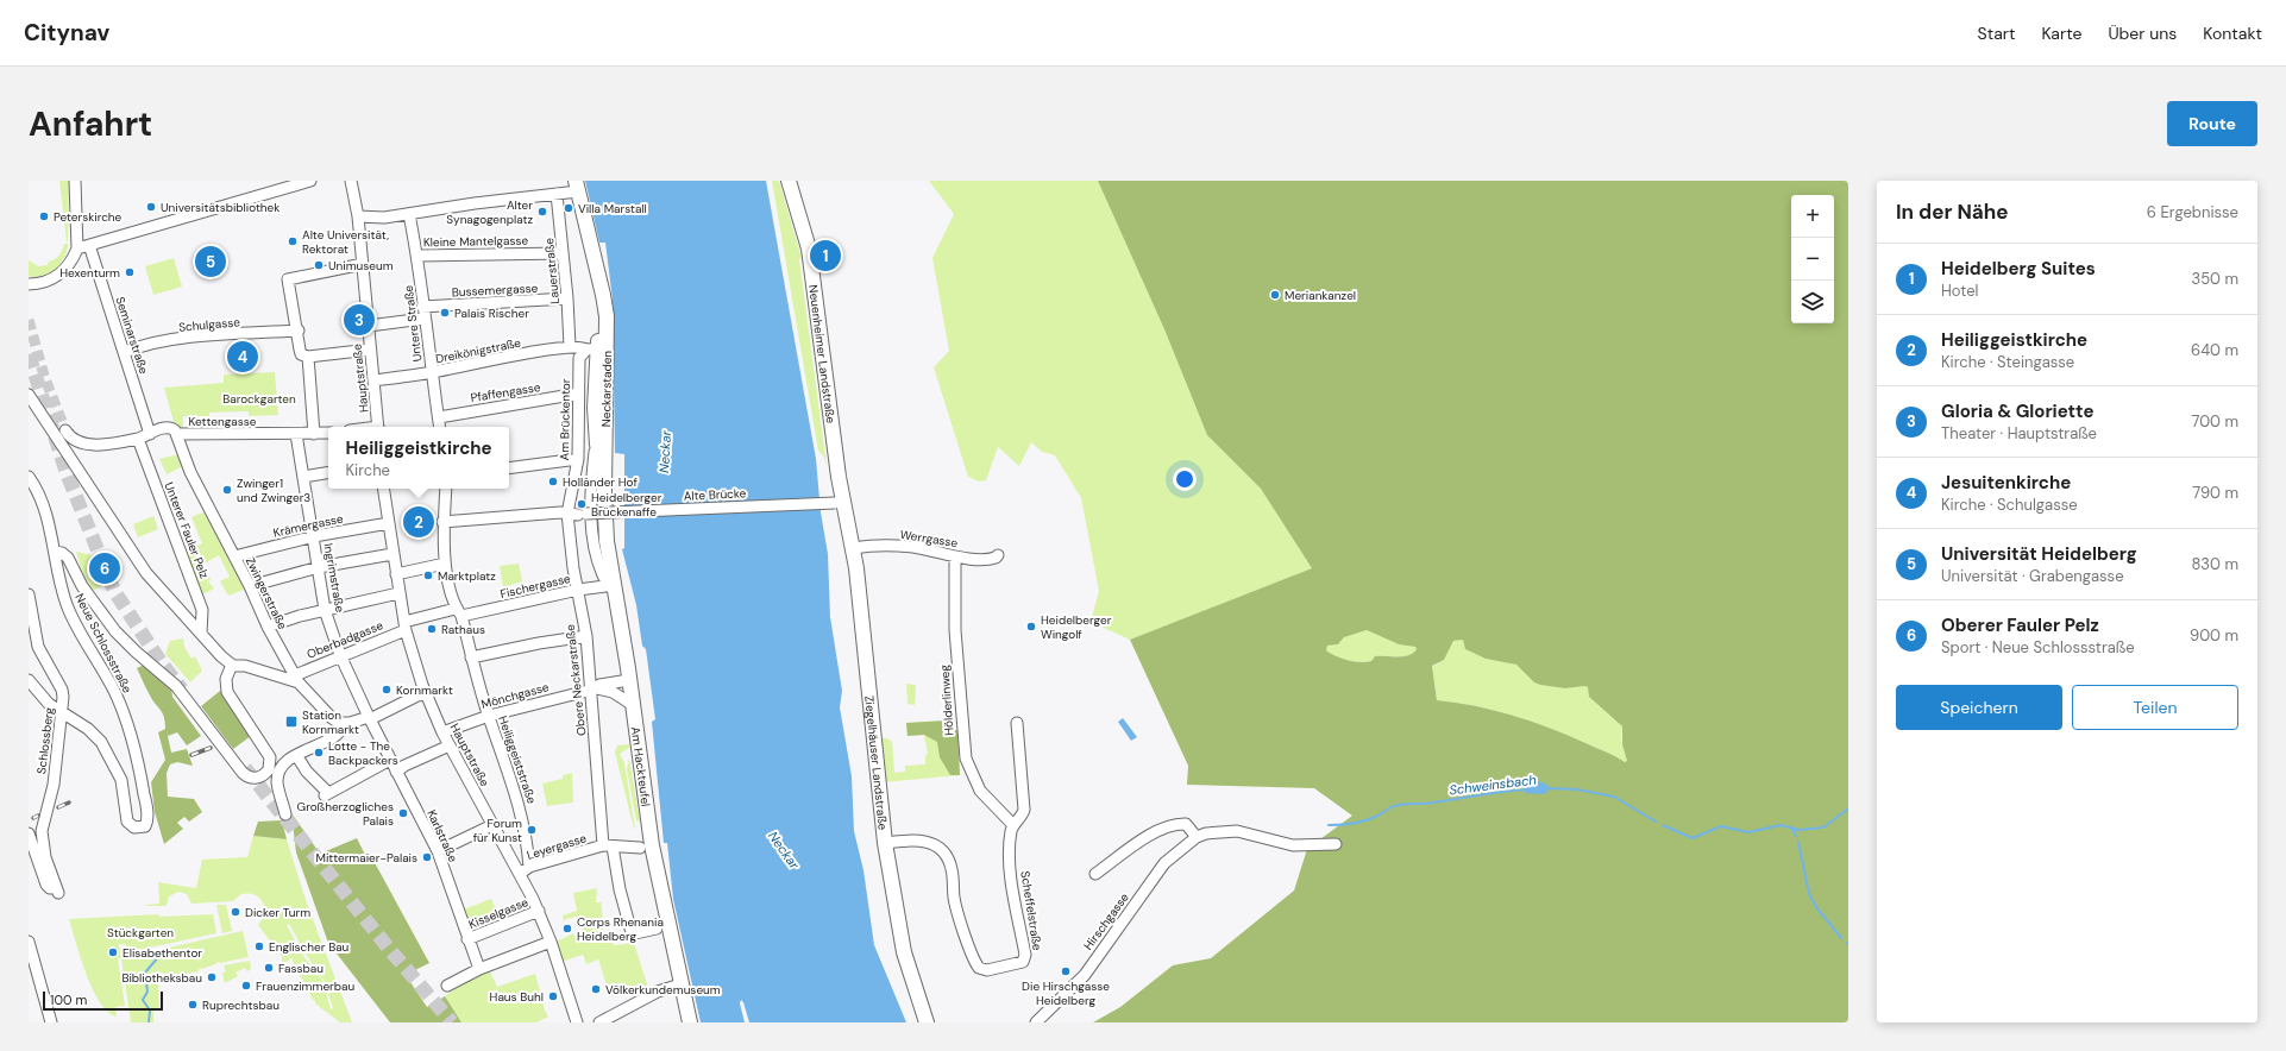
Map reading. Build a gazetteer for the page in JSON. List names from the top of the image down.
{
  "streets": {
    "main road": [
      "Neuenheimer Landstraße",
      "Neckarstaden",
      "Ziegelhäuser Landstraße",
      "Am Hackteufel"
    ],
    "street": [
      "Kleine Mantelgasse",
      "Lauerstraße",
      "Bussemergasse",
      "Untere Straße",
      "Schulgasse",
      "Seminarstraße",
      "Dreikönigstraße",
      "Hauptstraße",
      "Pfaffengasse",
      "Am Brückentor",
      "Kettengasse",
      "Alte Brücke",
      "Krämergasse",
      "Unterer Fauler Pelz",
      "Werrgasse",
      "Ingrimstraße",
      "Fischergasse",
      "Zwingerstraße",
      "Oberbadgasse",
      "Neue Schlossstraße",
      "Obere Neckarstraße",
      "Mönchgasse",
      "Hölderlinweg",
      "Schlossberg",
      "Heiliggeiststraße",
      "Karlstraße",
      "Leyergasse",
      "Scheffelstraße",
      "Kisselgasse",
      "Hirschgasse"
    ]
  },
  "crossings": [
    ["Kleine Mantelgasse", "Lauerstraße"],
    ["Kleine Mantelgasse", "Untere Straße"],
    ["Lauerstraße", "Bussemergasse"],
    ["Lauerstraße", "Dreikönigstraße"],
    ["Bussemergasse", "Untere Straße"],
    ["Untere Straße", "Dreikönigstraße"],
    ["Untere Straße", "Pfaffengasse"],
    ["Schulgasse", "Seminarstraße"],
    ["Seminarstraße", "Kettengasse"],
    ["Dreikönigstraße", "Hauptstraße"],
    ["Dreikönigstraße", "Neckarstaden"],
    ["Dreikönigstraße", "Am Brückentor"],
    ["Neuenheimer Landstraße", "Alte Brücke"],
    ["Neuenheimer Landstraße", "Ziegelhäuser Landstraße"],
    ["Hauptstraße", "Krämergasse"],
    ["Hauptstraße", "Oberbadgasse"],
    ["Hauptstraße", "Mönchgasse"],
    ["Hauptstraße", "Leyergasse"],
    ["Hauptstraße", "Kisselgasse"],
    ["Neckarstaden", "Am Brückentor"],
    ["Neckarstaden", "Am Hackteufel"],
    ["Pfaffengasse", "Am Brückentor"],
    ["Am Brückentor", "Alte Brücke"],
    ["Am Brückentor", "Obere Neckarstraße"],
    ["Kettengasse", "Unterer Fauler Pelz"],
    ["Kettengasse", "Ingrimstraße"],
    ["Kettengasse", "Zwingerstraße"],
    ["Alte Brücke", "Obere Neckarstraße"],
    ["Alte Brücke", "Ziegelhäuser Landstraße"],
    ["Krämergasse", "Ingrimstraße"],
    ["Krämergasse", "Zwingerstraße"],
    ["Werrgasse", "Hölderlinweg"],
    ["Werrgasse", "Ziegelhäuser Landstraße"],
    ["Ingrimstraße", "Oberbadgasse"],
    ["Ingrimstraße", "Karlstraße"],
    ["Fischergasse", "Obere Neckarstraße"],
    ["Fischergasse", "Heiliggeiststraße"],
    ["Fischergasse", "Am Hackteufel"],
    ["Zwingerstraße", "Oberbadgasse"],
    ["Neue Schlossstraße", "Schlossberg"],
    ["Obere Neckarstraße", "Mönchgasse"],
    ["Obere Neckarstraße", "Leyergasse"],
    ["Mönchgasse", "Heiliggeiststraße"],
    ["Mönchgasse", "Am Hackteufel"],
    ["Hölderlinweg", "Scheffelstraße"],
    ["Heiliggeiststraße", "Leyergasse"],
    ["Ziegelhäuser Landstraße", "Scheffelstraße"],
    ["Karlstraße", "Kisselgasse"]
  ],
  "water": ["Neckar", "Schweinsbach"],
  "parks": ["Barockgarten", "Stückgarten"],
  "places": {
    "other": [
      "Universitätsbibliothek",
      "Villa Marstall",
      "Alter Synagogenplatz",
      "Peterskirche",
      "Alte Universität, Rektorat",
      "Unimuseum",
      "Hexenturm",
      "Meriankanzel",
      "Palais Rischer",
      "Holländer Hof",
      "Zwinger1 und Zwinger3",
      "Heidelberger Brückenaffe",
      "Marktplatz",
      "Heidelberger Wingolf",
      "Rathaus",
      "Kornmarkt",
      "Lotte - The Backpackers",
      "Großherzogliches Palais",
      "Forum für Kunst",
      "Mittermaier-Palais",
      "Dicker Turm",
      "Corps Rhenania Heidelberg",
      "Englischer Bau",
      "Elisabethentor",
      "Fassbau",
      "Die Hirschgasse Heidelberg",
      "Bibliotheksbau",
      "Frauenzimmerbau",
      "Völkerkundemuseum",
      "Haus Buhl",
      "Ruprechtsbau"
    ],
    "transit": ["Station Kornmarkt"]
  },
  "scale_bar": "100 m",
  "page": {
    "header": "Citynav",
    "nav": [
      "Start",
      "Karte",
      "Über uns",
      "Kontakt"
    ],
    "buttons": [
      "Route",
      ["Speichern", "Teilen"]
    ],
    "title": "Anfahrt",
    "heading": ["In der Nähe", "6 Ergebnisse"],
    "map_buttons": ["+", "−"],
    "pins": [
      "1",
      "5",
      "3",
      "4",
      "2",
      "6"
    ],
    "list": [
      {
        "mark": "1",
        "name": "Heidelberg Suites",
        "note": "Hotel",
        "value": "350 m"
      },
      {
        "mark": "2",
        "name": "Heiliggeistkirche",
        "note": "Kirche · Steingasse",
        "value": "640 m"
      },
      {
        "mark": "3",
        "name": "Gloria & Gloriette",
        "note": "Theater · Hauptstraße",
        "value": "700 m"
      },
      {
        "mark": "4",
        "name": "Jesuitenkirche",
        "note": "Kirche · Schulgasse",
        "value": "790 m"
      },
      {
        "mark": "5",
        "name": "Universität Heidelberg",
        "note": "Universität · Grabengasse",
        "value": "830 m"
      },
      {
        "mark": "6",
        "name": "Oberer Fauler Pelz",
        "note": "Sport · Neue Schlossstraße",
        "value": "900 m"
      }
    ],
    "popup": ["Heiliggeistkirche", "Kirche"],
    "scale": "100 m"
  }
}
